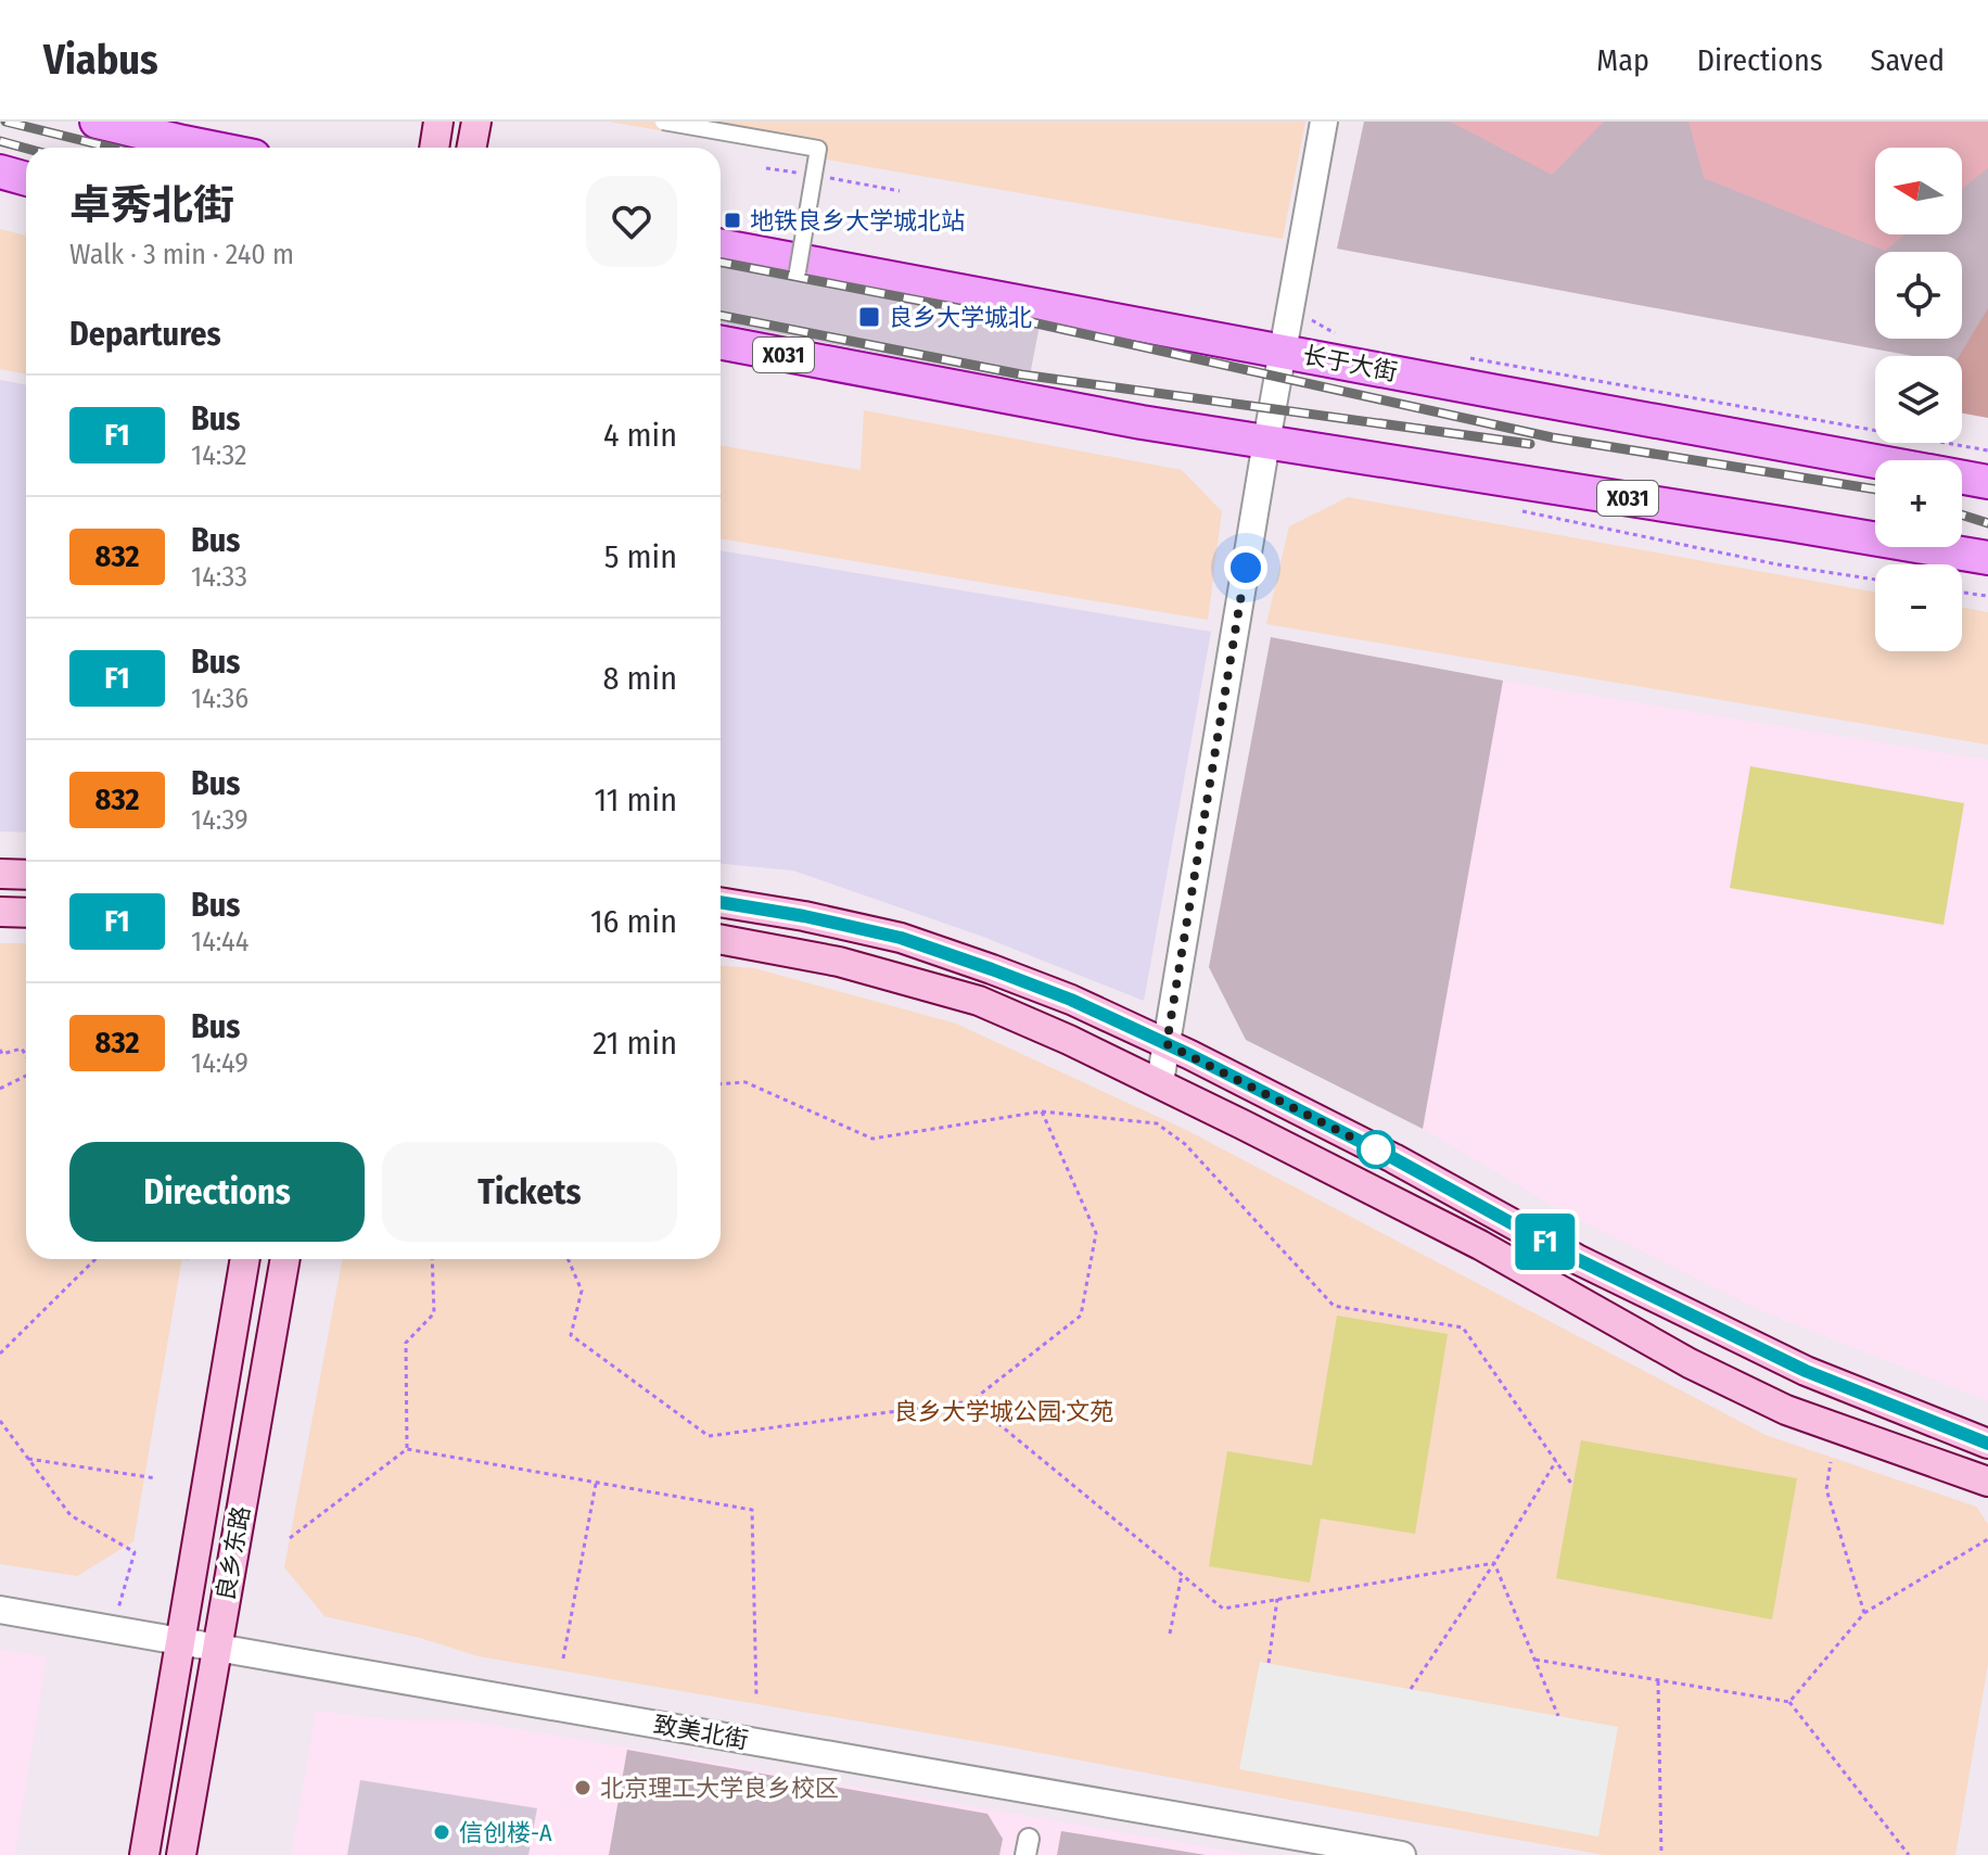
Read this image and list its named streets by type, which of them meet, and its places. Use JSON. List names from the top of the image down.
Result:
{
  "streets": {
    "main road": ["X031", "长于大街", "良乡东路"],
    "street": ["致美北街"]
  },
  "crossings": [
    ["良乡东路", "致美北街"]
  ],
  "parks": ["良乡大学城公园·文苑"],
  "places": {
    "transit": ["地铁良乡大学城北站", "良乡大学城北"],
    "other": ["北京理工大学良乡校区", "信创楼-A"]
  },
  "lines": ["bus line F1"],
  "north": "left",
  "page": {
    "header": "Viabus",
    "nav": ["Map", "Directions", "Saved"],
    "on_map": "F1",
    "map_buttons": ["+", "−"],
    "heading": [
      ["卓秀北街", "Walk · 3 min · 240 m"],
      "Departures"
    ],
    "list": [
      {
        "mark": "F1",
        "name": "Bus",
        "note": "14:32",
        "value": "4 min"
      },
      {
        "mark": "832",
        "name": "Bus",
        "note": "14:33",
        "value": "5 min"
      },
      {
        "mark": "F1",
        "name": "Bus",
        "note": "14:36",
        "value": "8 min"
      },
      {
        "mark": "832",
        "name": "Bus",
        "note": "14:39",
        "value": "11 min"
      },
      {
        "mark": "F1",
        "name": "Bus",
        "note": "14:44",
        "value": "16 min"
      },
      {
        "mark": "832",
        "name": "Bus",
        "note": "14:49",
        "value": "21 min"
      }
    ],
    "buttons": ["Directions", "Tickets"]
  }
}
